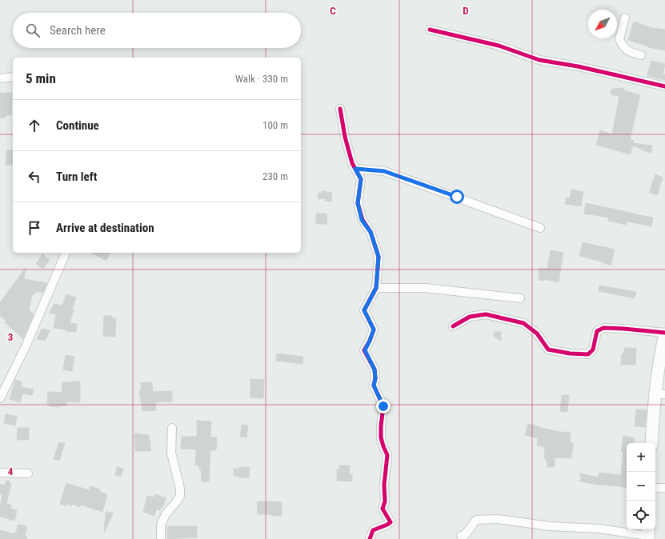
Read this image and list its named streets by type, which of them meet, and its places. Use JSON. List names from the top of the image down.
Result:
{
  "north": "bottom left",
  "page": {
    "search": "Search here",
    "heading": ["5 min", "Walk · 330 m"],
    "list": [
      ["Continue", "100 m"],
      ["Turn left", "230 m"],
      "Arrive at destination"
    ],
    "map_buttons": ["+", "−"]
  },
  "grid": {
    "columns": ["C", "D"],
    "rows": ["3", "4"]
  }
}
